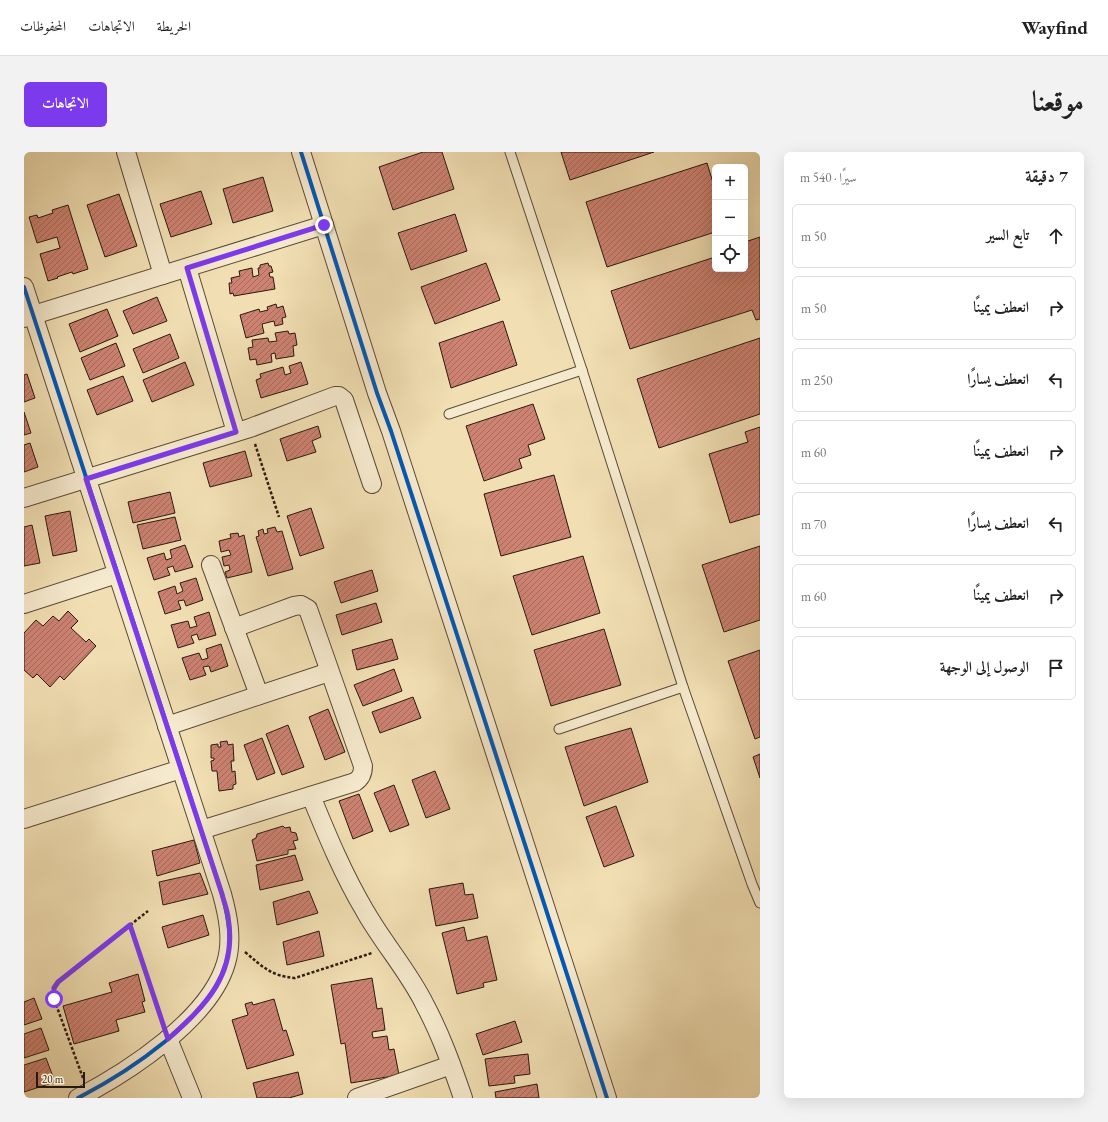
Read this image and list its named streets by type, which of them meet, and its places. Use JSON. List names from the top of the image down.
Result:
{
  "scale_bar": "20 m",
  "page": {
    "header": "Wayfind",
    "nav": ["الخريطة", "الاتجاهات", "المحفوظات"],
    "title": "موقعنا",
    "buttons": "الاتجاهات",
    "heading": ["7 دقيقة", "سيرًا · 540 m"],
    "map_buttons": ["+", "−"],
    "list": [
      ["تابع السير", "50 m"],
      ["انعطف يمينًا", "50 m"],
      ["انعطف يسارًا", "250 m"],
      ["انعطف يمينًا", "60 m"],
      ["انعطف يسارًا", "70 m"],
      ["انعطف يمينًا", "60 m"],
      "الوصول إلى الوجهة"
    ],
    "scale": "20 m"
  }
}
